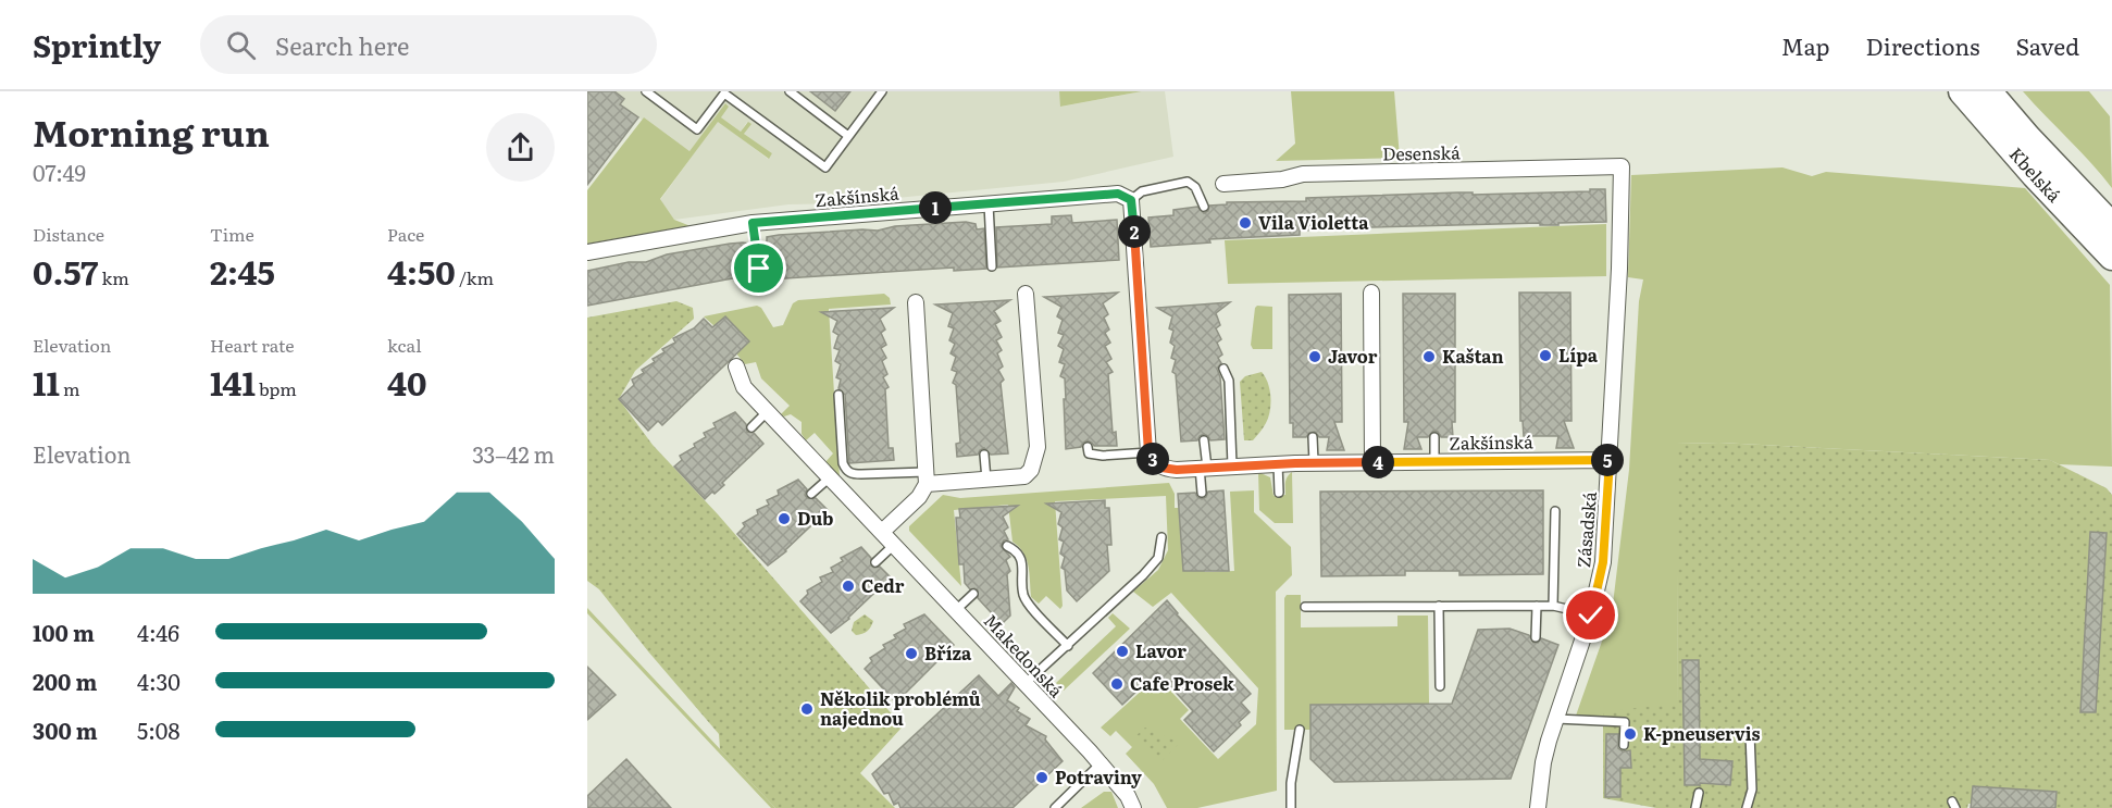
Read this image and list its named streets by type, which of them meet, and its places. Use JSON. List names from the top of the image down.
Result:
{
  "streets": {
    "highway": ["Kbelská"],
    "street": [
      "Desenská",
      "Zakšínská",
      "Zásadská",
      "Makedonská"
    ]
  },
  "crossings": [
    ["Desenská", "Zásadská"],
    ["Zakšínská", "Zásadská"]
  ],
  "places": [
    "Vila Violetta",
    "Lípa",
    "Javor",
    "Kaštan",
    "Dub",
    "Cedr",
    "Lavor",
    "Bříza",
    "Cafe Prosek",
    "Několik problémů najednou",
    "K-pneuservis",
    "Potraviny"
  ],
  "page": {
    "header": "Sprintly",
    "search": "Search here",
    "nav": ["Map", "Directions", "Saved"],
    "heading": ["Morning run", "07:49"],
    "pins": [
      "1",
      "2",
      "3",
      "5",
      "4"
    ],
    "stats": [
      ["Distance", "0.57 km"],
      ["Time", "2:45"],
      ["Pace", "4:50 /km"],
      ["Elevation", "11 m"],
      ["Heart rate", "141 bpm"],
      ["kcal", "40"]
    ],
    "chart": ["Elevation", "33–42 m"],
    "list": [
      {
        "name": "100 m",
        "note": "4:46"
      },
      {
        "name": "200 m",
        "note": "4:30"
      },
      {
        "name": "300 m",
        "note": "5:08"
      }
    ]
  }
}
